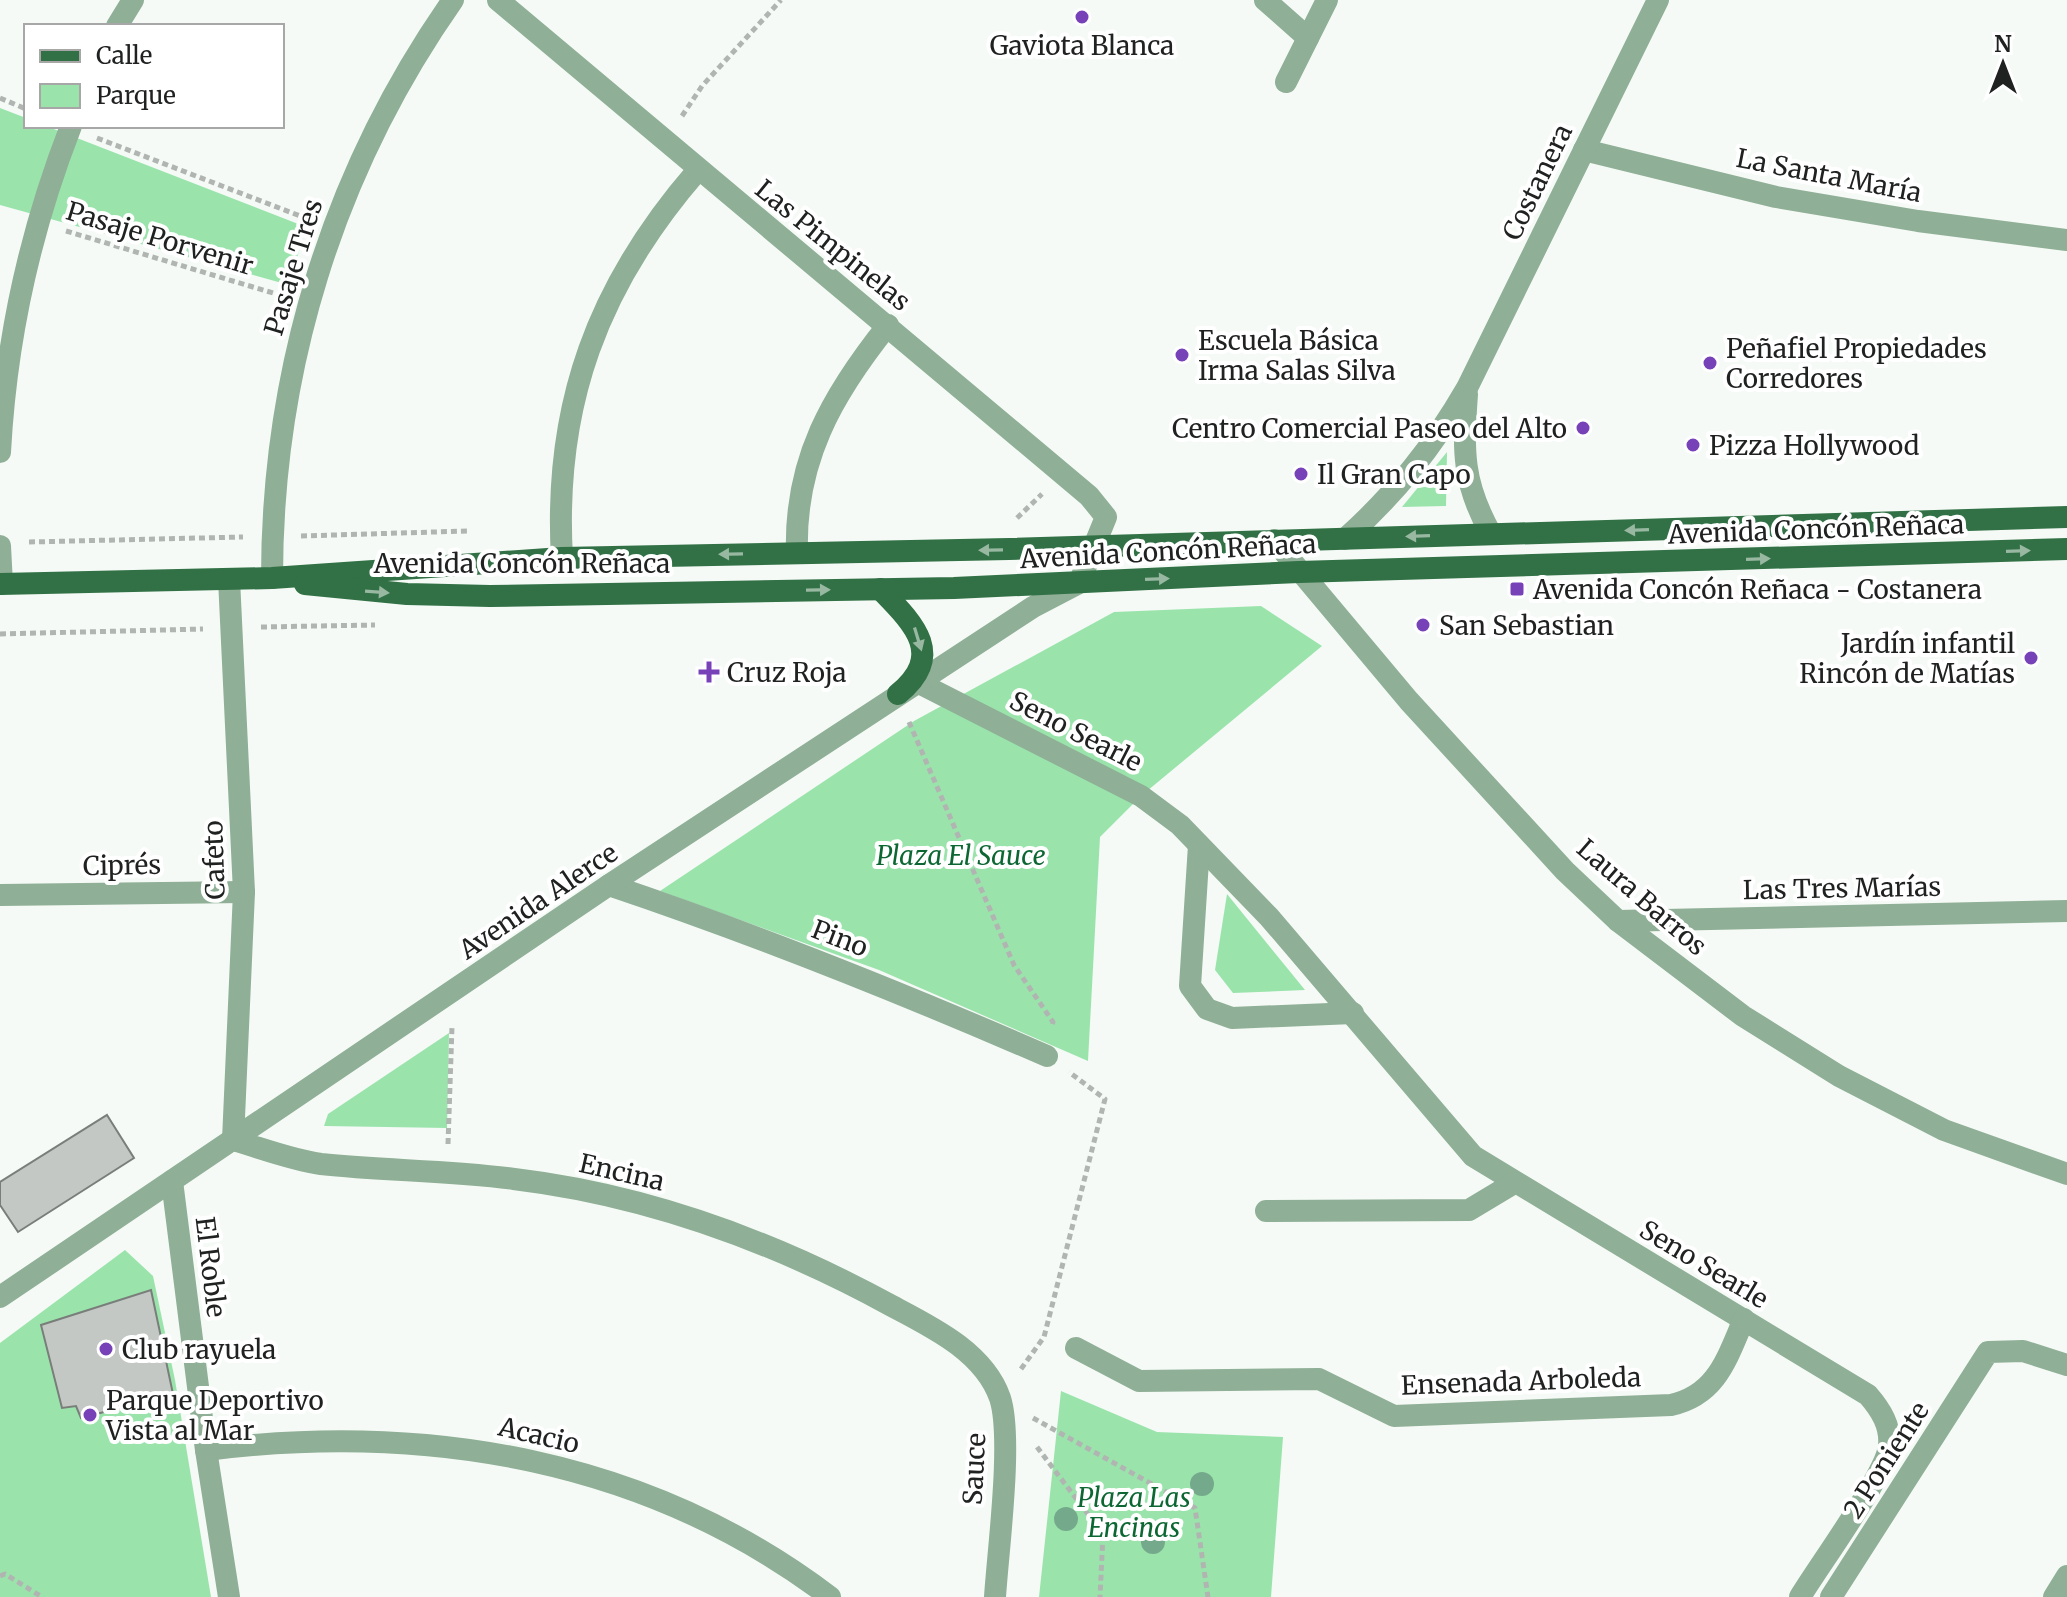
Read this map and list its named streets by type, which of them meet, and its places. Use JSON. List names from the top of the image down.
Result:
{
  "streets": {
    "main road": ["Avenida Concón Reñaca"],
    "street": [
      "La Santa María",
      "Costanera",
      "Las Pimpinelas",
      "Pasaje Tres",
      "Seno Searle",
      "Cafeto",
      "Ciprés",
      "Las Tres Marías",
      "Laura Barros",
      "Avenida Alerce",
      "Pino",
      "Encina",
      "El Roble",
      "Ensenada Arboleda",
      "Acacio",
      "2 Poniente",
      "Sauce"
    ],
    "path": ["Pasaje Porvenir"]
  },
  "crossings": [
    ["La Santa María", "Costanera"],
    ["Costanera", "Avenida Concón Reñaca"],
    ["Pasaje Porvenir", "Pasaje Tres"],
    ["Las Pimpinelas", "Avenida Concón Reñaca"],
    ["Pasaje Tres", "Avenida Concón Reñaca"],
    ["Avenida Concón Reñaca", "Cafeto"],
    ["Avenida Concón Reñaca", "Laura Barros"],
    ["Avenida Concón Reñaca", "Avenida Alerce"],
    ["Seno Searle", "Avenida Alerce"],
    ["Seno Searle", "Ensenada Arboleda"],
    ["Cafeto", "Ciprés"],
    ["Cafeto", "Avenida Alerce"],
    ["Cafeto", "Encina"],
    ["Las Tres Marías", "Laura Barros"],
    ["Avenida Alerce", "Pino"],
    ["Avenida Alerce", "Encina"],
    ["Avenida Alerce", "El Roble"],
    ["Encina", "Sauce"],
    ["El Roble", "Acacio"]
  ],
  "parks": ["Plaza El Sauce", "Plaza Las Encinas"],
  "places": {
    "other": [
      "Gaviota Blanca",
      "Escuela Básica Irma Salas Silva",
      "Peñafiel Propiedades Corredores",
      "Centro Comercial Paseo del Alto",
      "Pizza Hollywood",
      "Il Gran Capo",
      "San Sebastian",
      "Jardín infantil Rincón de Matías",
      "Club rayuela",
      "Parque Deportivo Vista al Mar"
    ],
    "transit": ["Avenida Concón Reñaca - Costanera"],
    "health": ["Cruz Roja"]
  },
  "legend": ["Calle", "Parque"],
  "north": "top"
}
